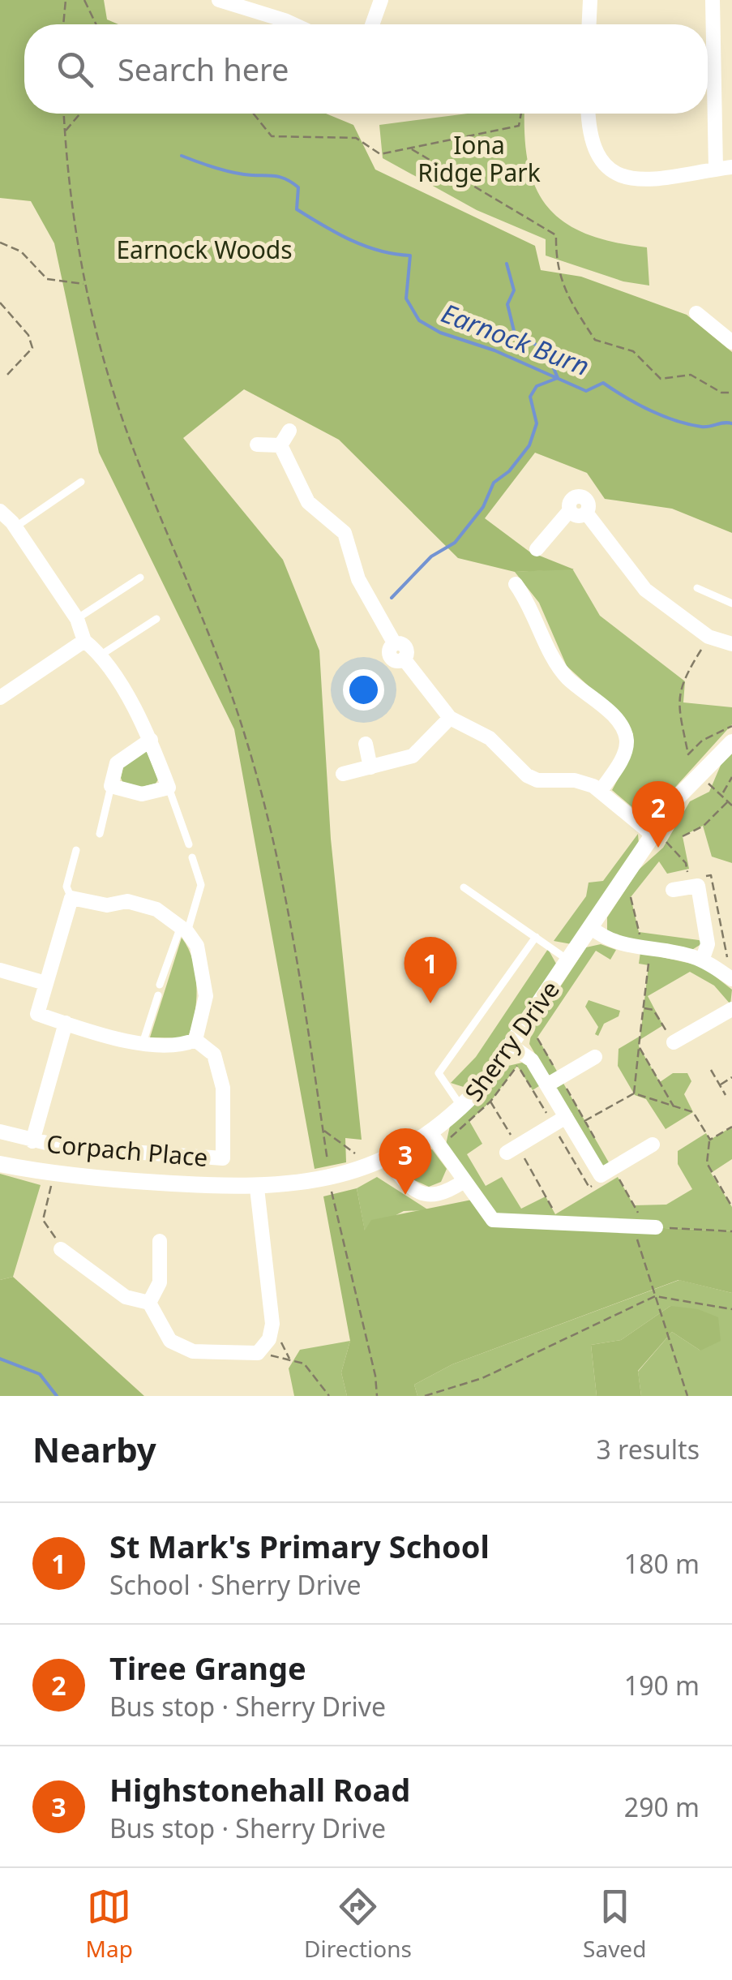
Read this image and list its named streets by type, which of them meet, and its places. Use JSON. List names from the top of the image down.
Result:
{
  "streets": {
    "street": ["Sherry Drive", "Corpach Place"]
  },
  "water": ["Earnock Burn"],
  "parks": ["Iona Ridge Park", "Earnock Woods"],
  "page": {
    "search": "Search here",
    "pins": ["2", "1", "3"],
    "heading": ["Nearby", "3 results"],
    "list": [
      {
        "mark": "1",
        "name": "St Mark's Primary School",
        "note": "School · Sherry Drive",
        "value": "180 m"
      },
      {
        "mark": "2",
        "name": "Tiree Grange",
        "note": "Bus stop · Sherry Drive",
        "value": "190 m"
      },
      {
        "mark": "3",
        "name": "Highstonehall Road",
        "note": "Bus stop · Sherry Drive",
        "value": "290 m"
      }
    ],
    "nav": ["Map", "Directions", "Saved"]
  }
}
